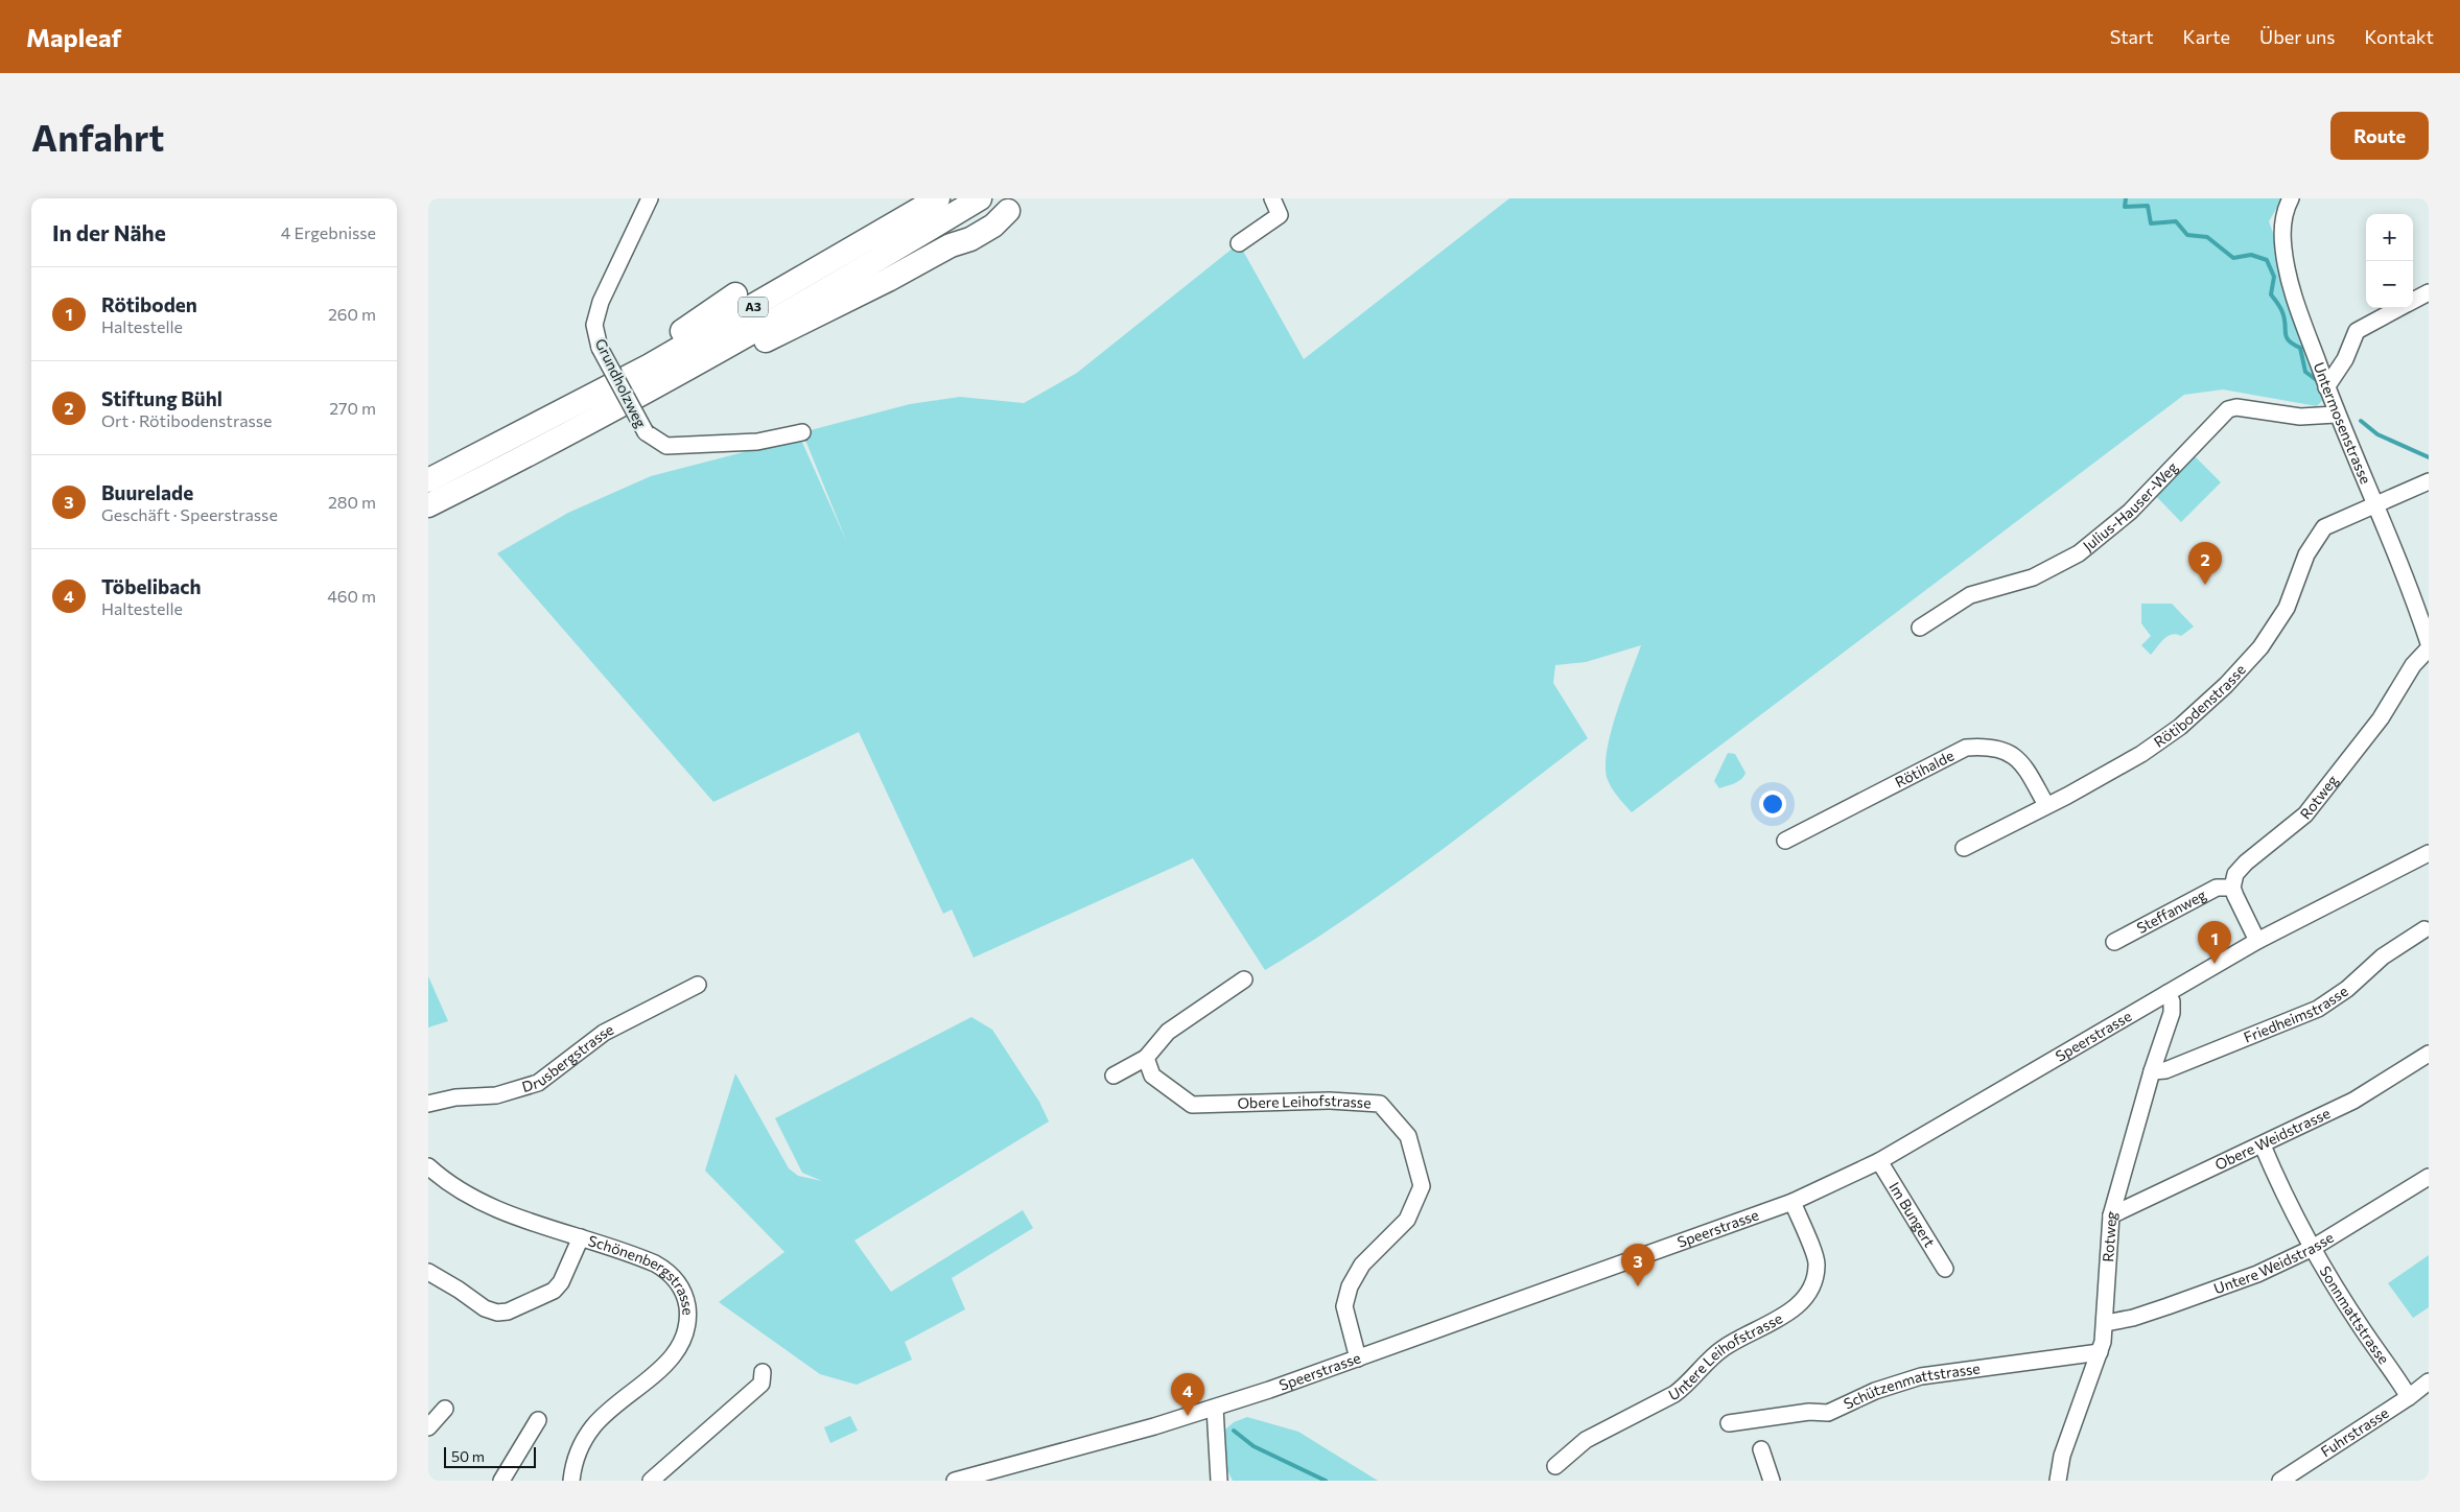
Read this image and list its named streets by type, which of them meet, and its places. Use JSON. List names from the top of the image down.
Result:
{
  "streets": {
    "highway": ["A3"],
    "street": [
      "Grundholzweg",
      "Untermosenstrasse",
      "Julius-Hauser-Weg",
      "Rötibodenstrasse",
      "Rötihalde",
      "Rotweg",
      "Steffanweg",
      "Friedheimstrasse",
      "Speerstrasse",
      "Drusbergstrasse",
      "Obere Leihofstrasse",
      "Obere Weidstrasse",
      "Im Bungert",
      "Untere Weidstrasse",
      "Schönenbergstrasse",
      "Sonnmattstrasse",
      "Untere Leihofstrasse",
      "Schützenmattstrasse",
      "Fuhrstrasse"
    ]
  },
  "crossings": [
    ["Untermosenstrasse", "Julius-Hauser-Weg"],
    ["Untermosenstrasse", "Rötibodenstrasse"],
    ["Rötibodenstrasse", "Rötihalde"],
    ["Rotweg", "Steffanweg"],
    ["Rotweg", "Friedheimstrasse"],
    ["Rotweg", "Speerstrasse"],
    ["Rotweg", "Obere Weidstrasse"],
    ["Rotweg", "Untere Weidstrasse"],
    ["Rotweg", "Schützenmattstrasse"],
    ["Speerstrasse", "Obere Leihofstrasse"],
    ["Speerstrasse", "Im Bungert"],
    ["Speerstrasse", "Untere Leihofstrasse"],
    ["Obere Weidstrasse", "Sonnmattstrasse"],
    ["Untere Weidstrasse", "Sonnmattstrasse"],
    ["Sonnmattstrasse", "Fuhrstrasse"]
  ],
  "scale_bar": "50 m",
  "page": {
    "header": "Mapleaf",
    "nav": [
      "Start",
      "Karte",
      "Über uns",
      "Kontakt"
    ],
    "buttons": "Route",
    "title": "Anfahrt",
    "heading": ["In der Nähe", "4 Ergebnisse"],
    "map_buttons": ["+", "−"],
    "list": [
      {
        "mark": "1",
        "name": "Rötiboden",
        "note": "Haltestelle",
        "value": "260 m"
      },
      {
        "mark": "2",
        "name": "Stiftung Bühl",
        "note": "Ort · Rötibodenstrasse",
        "value": "270 m"
      },
      {
        "mark": "3",
        "name": "Buurelade",
        "note": "Geschäft · Speerstrasse",
        "value": "280 m"
      },
      {
        "mark": "4",
        "name": "Töbelibach",
        "note": "Haltestelle",
        "value": "460 m"
      }
    ],
    "pins": [
      "2",
      "1",
      "3",
      "4"
    ],
    "scale": "50 m"
  }
}
